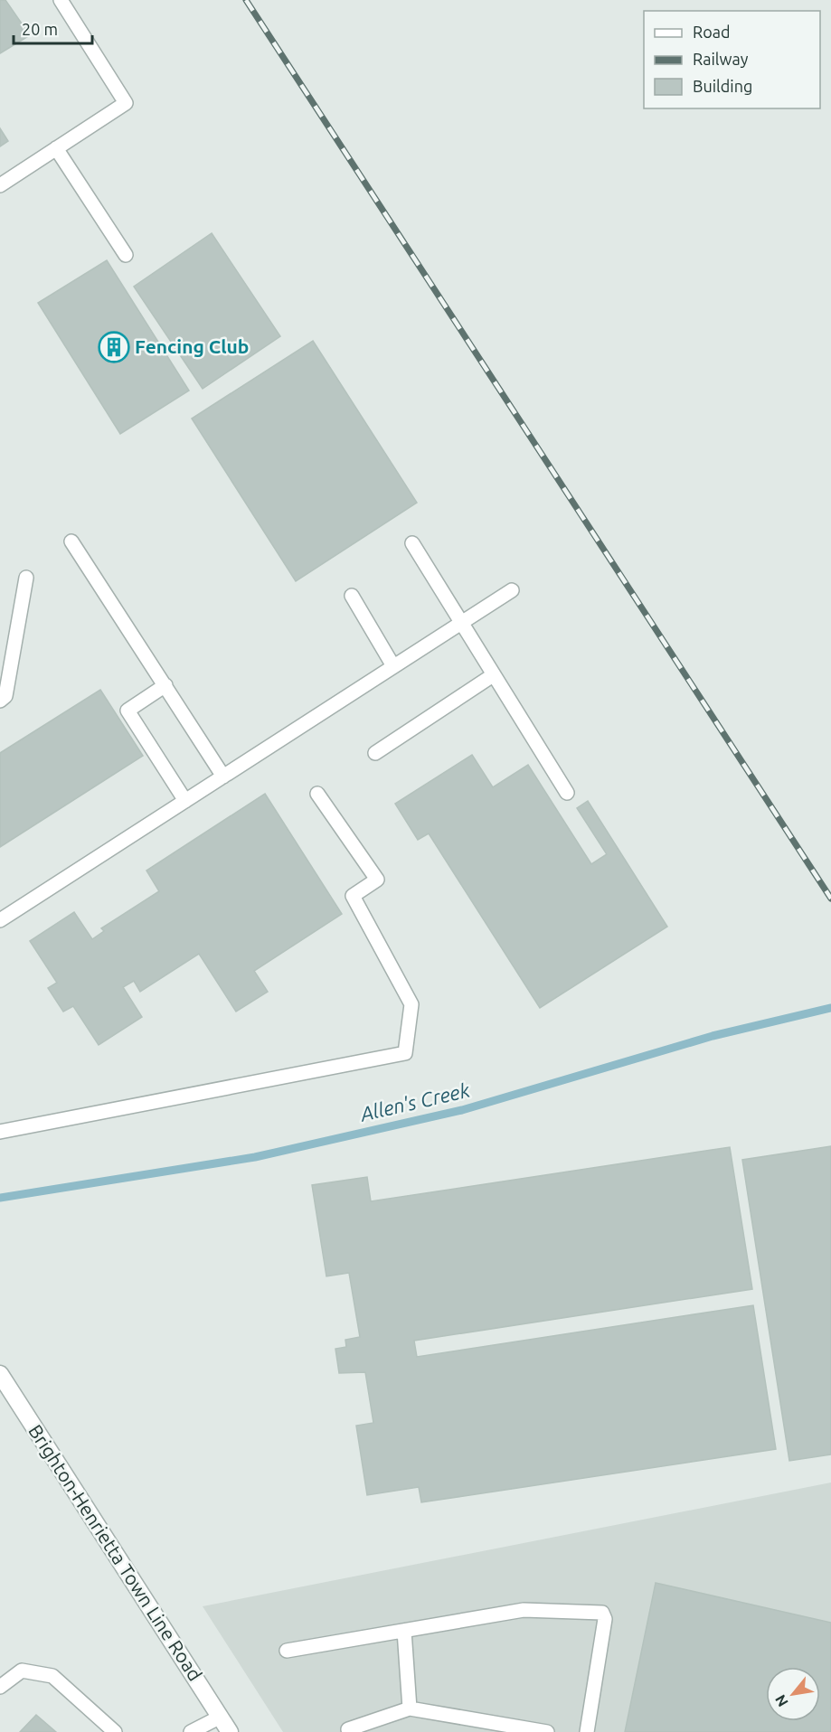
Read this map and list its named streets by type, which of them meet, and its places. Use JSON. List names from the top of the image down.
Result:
{
  "streets": {
    "street": ["Brighton-Henrietta Town Line Road"]
  },
  "water": ["Allen's Creek"],
  "places": {
    "building": ["Fencing Club"]
  },
  "legend": ["Road", "Railway", "Building"],
  "scale_bar": "20 m",
  "north": "bottom left"
}
